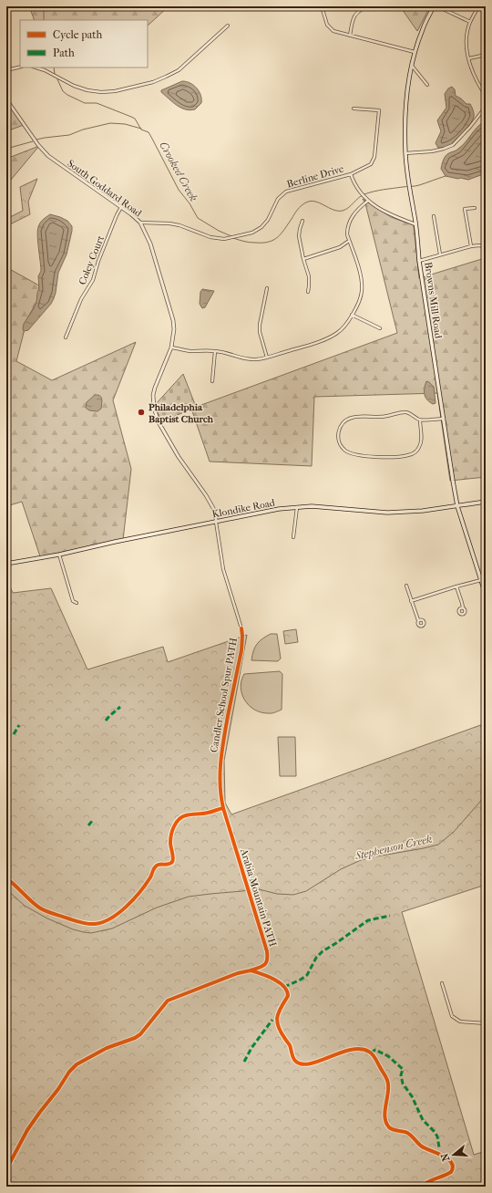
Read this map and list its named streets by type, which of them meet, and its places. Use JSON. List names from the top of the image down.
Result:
{
  "streets": {
    "main road": ["Browns Mill Road", "Klondike Road"],
    "street": ["Berline Drive", "South Goddard Road", "Coley Court"],
    "cycle path": ["Candler School Spur PATH", "Arabia Mountain PATH"]
  },
  "crossings": [
    ["Berline Drive", "South Goddard Road"],
    ["South Goddard Road", "Coley Court"],
    ["South Goddard Road", "Klondike Road"],
    ["Browns Mill Road", "Klondike Road"]
  ],
  "water": ["Crooked Creek", "Stephenson Creek"],
  "places": ["Philadelphia Baptist Church"],
  "legend": ["Cycle path", "Path"],
  "north": "left"
}
